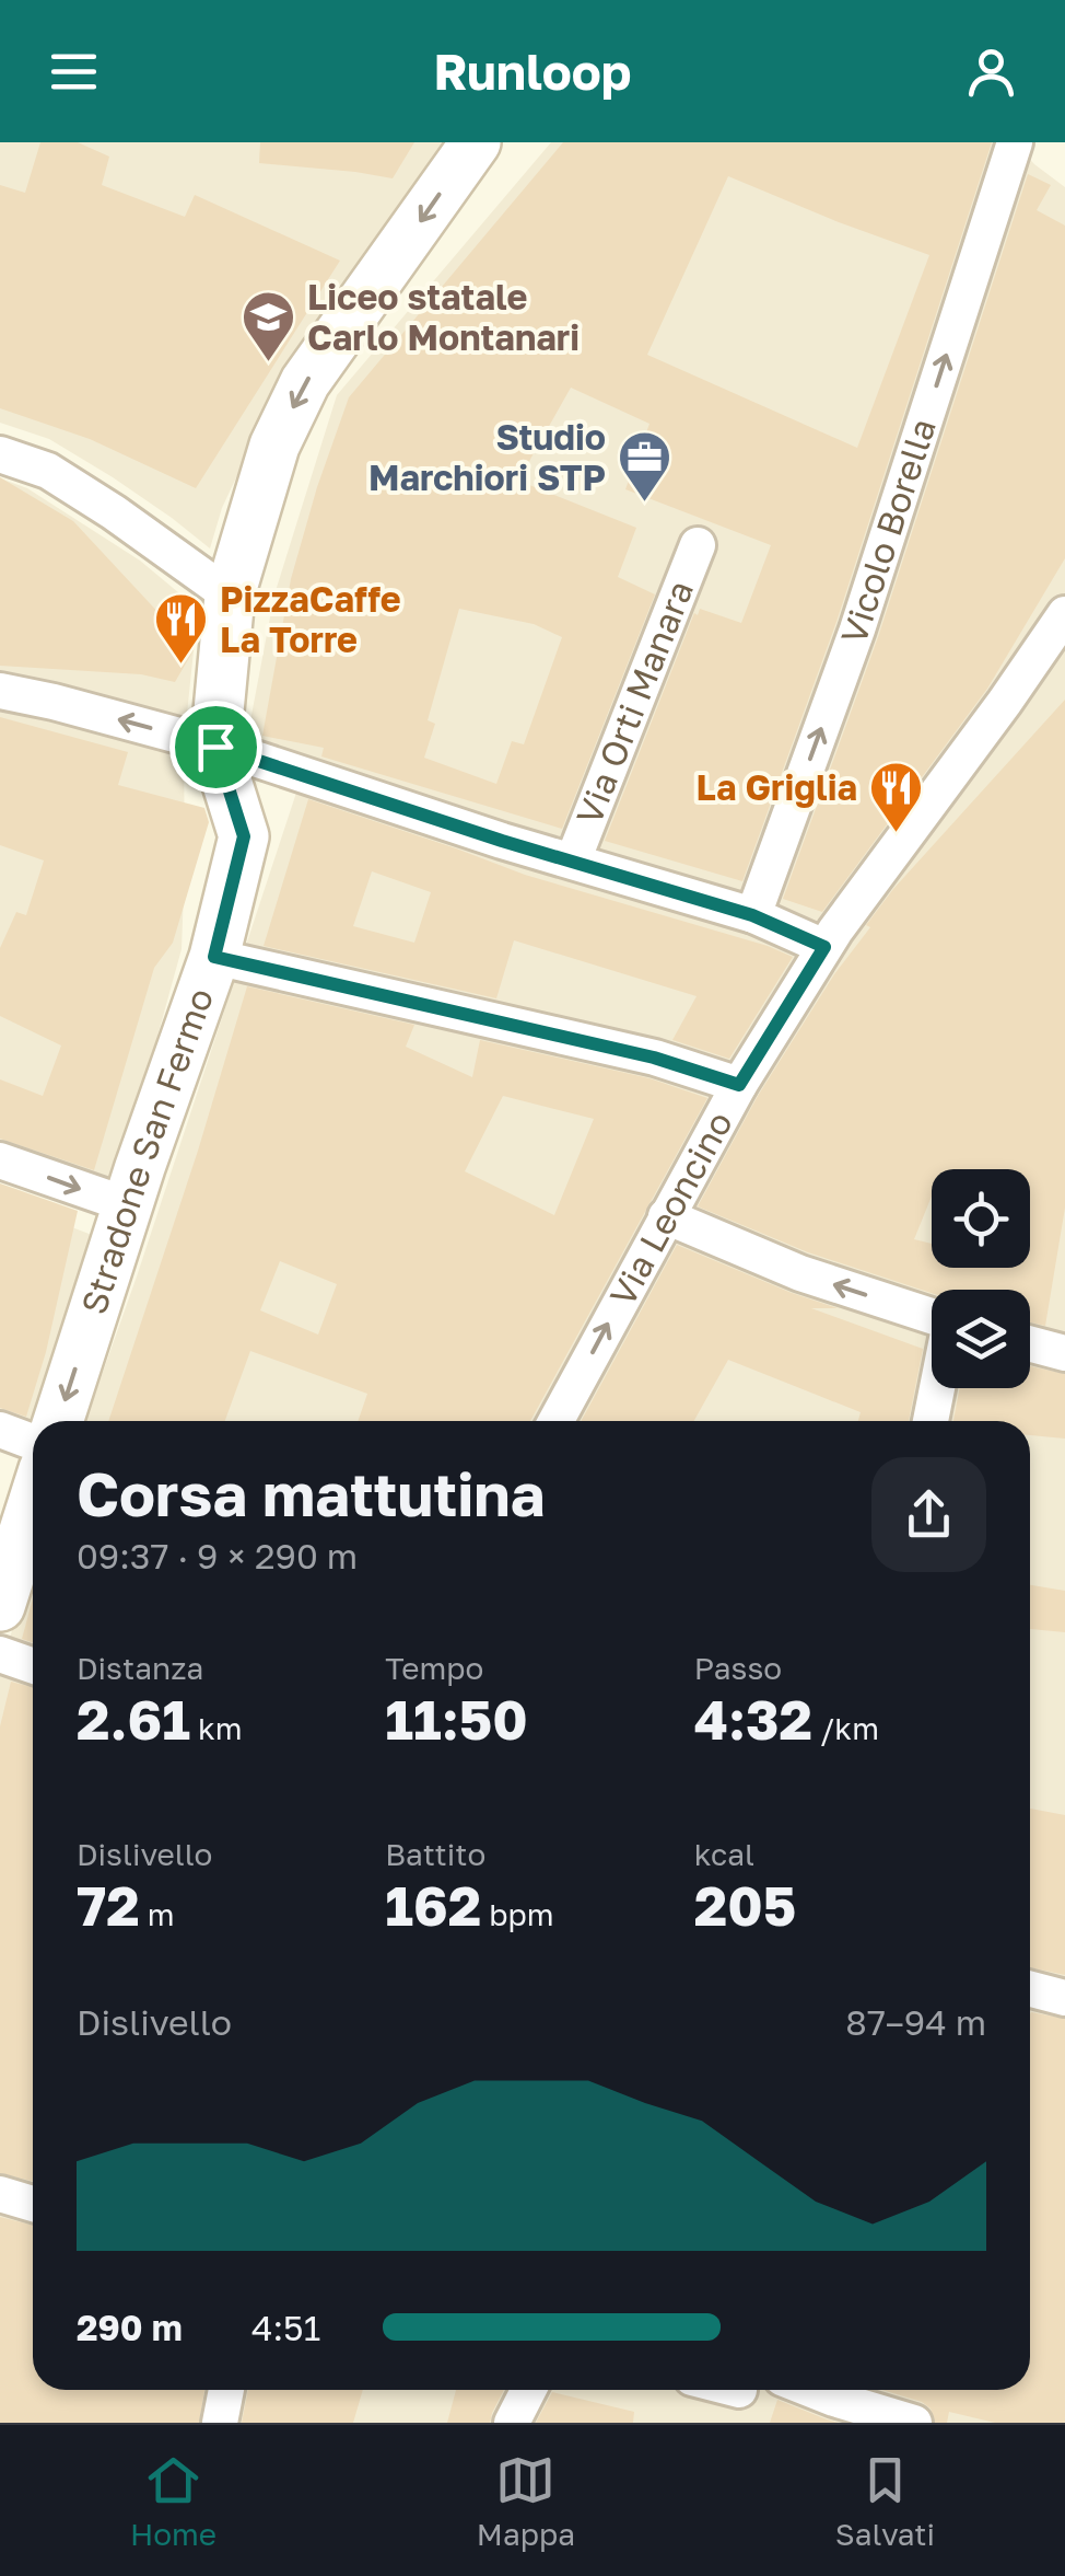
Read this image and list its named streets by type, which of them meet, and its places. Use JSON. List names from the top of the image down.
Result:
{
  "streets": {
    "street": [
      "Vicolo Borella",
      "Via Orti Manara",
      "Stradone San Fermo",
      "Via Leoncino"
    ]
  },
  "one_way": ["Vicolo Borella"],
  "places": {
    "school or university": ["Liceo statale Carlo Montanari"],
    "office": ["Studio Marchiori STP"],
    "restaurant": ["PizzaCaffe La Torre", "La Griglia"]
  },
  "page": {
    "header": "Runloop",
    "heading": ["Corsa mattutina", "09:37 · 9 × 290 m"],
    "stats": [
      ["Distanza", "2.61 km"],
      ["Tempo", "11:50"],
      ["Passo", "4:32 /km"],
      ["Dislivello", "72 m"],
      ["Battito", "162 bpm"],
      ["kcal", "205"]
    ],
    "chart": ["Dislivello", "87–94 m"],
    "list": [
      {
        "name": "290 m",
        "note": "4:51"
      }
    ],
    "tabs": ["Home", "Mappa", "Salvati"]
  }
}
